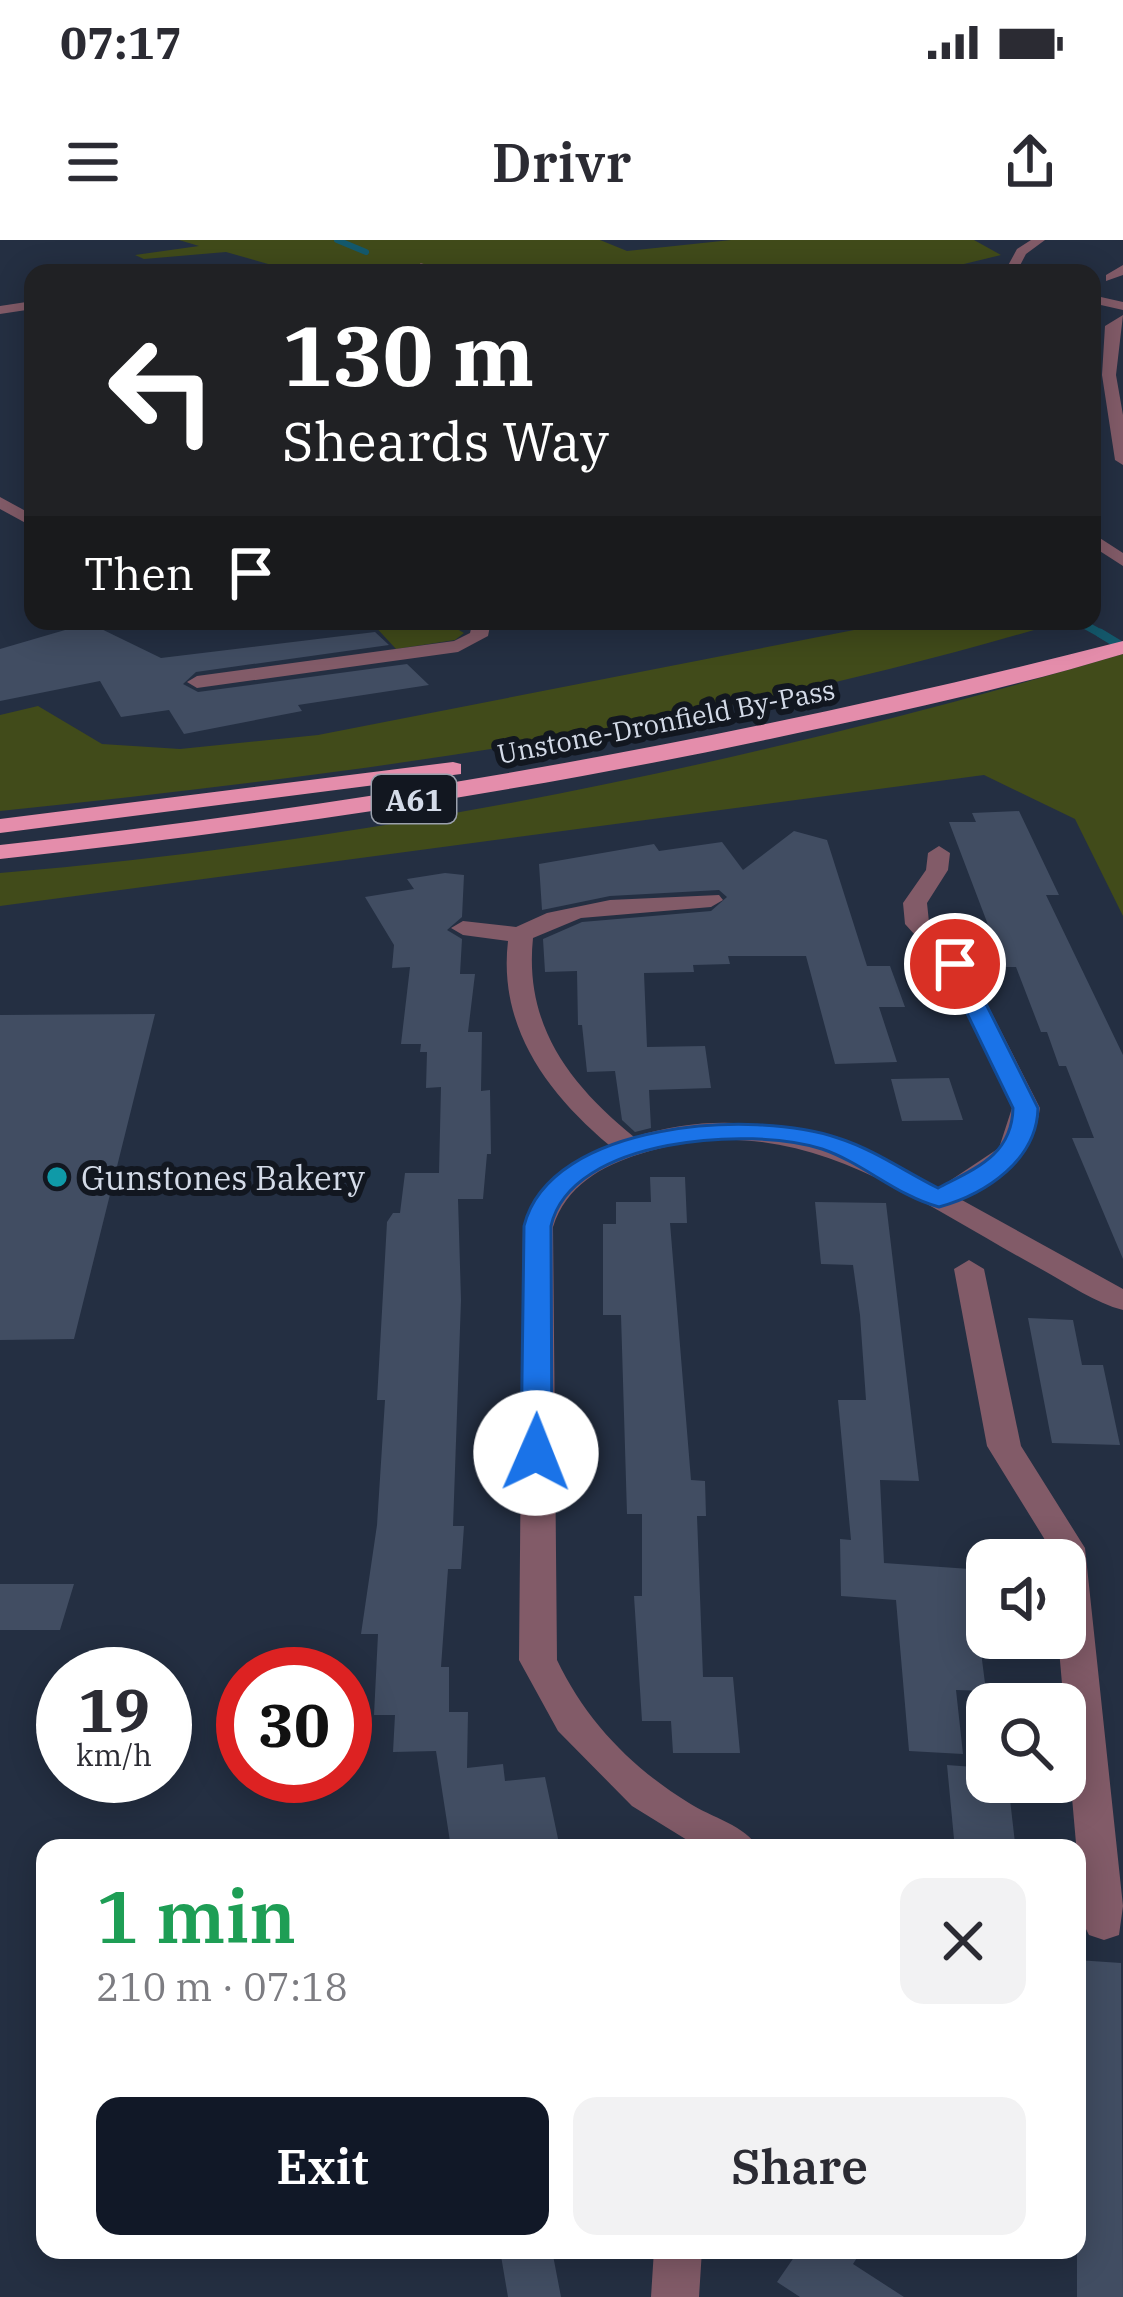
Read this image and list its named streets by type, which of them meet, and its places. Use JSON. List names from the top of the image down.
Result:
{
  "streets": {
    "highway": ["Unstone-Dronfield By-Pass", "A61"]
  },
  "places": ["Gunstones Bakery"],
  "page": {
    "status": "07:17",
    "header": "Drivr",
    "turn": ["130 m", "Sheards Way"],
    "then": "Then",
    "speed": "19 km/h",
    "limit": "30",
    "heading": ["1 min", "210 m · 07:18"],
    "buttons": ["Exit", "Share"]
  }
}
